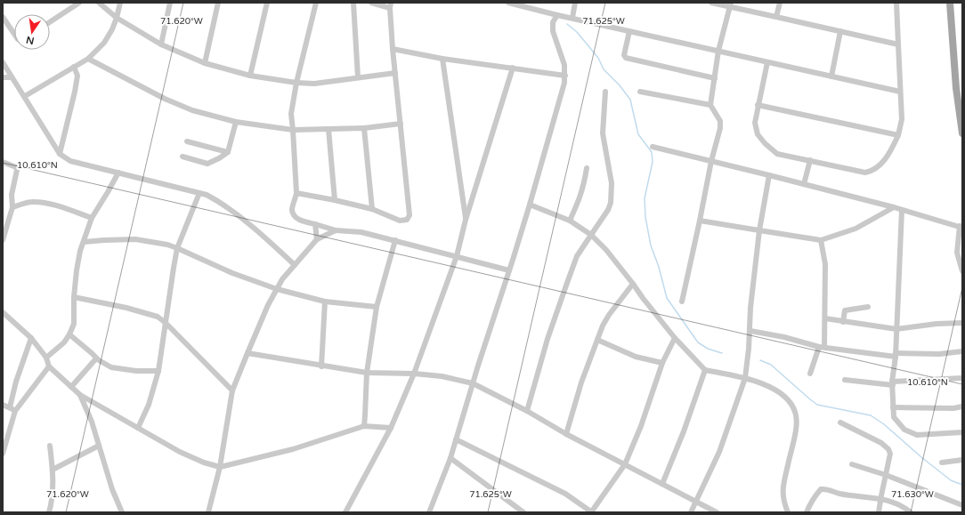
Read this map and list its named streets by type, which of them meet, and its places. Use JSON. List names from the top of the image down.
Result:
{
  "north": "bottom",
  "coordinates": [
    "71.620°W",
    "71.625°W",
    "10.610°N",
    "71.630°W"
  ]
}
